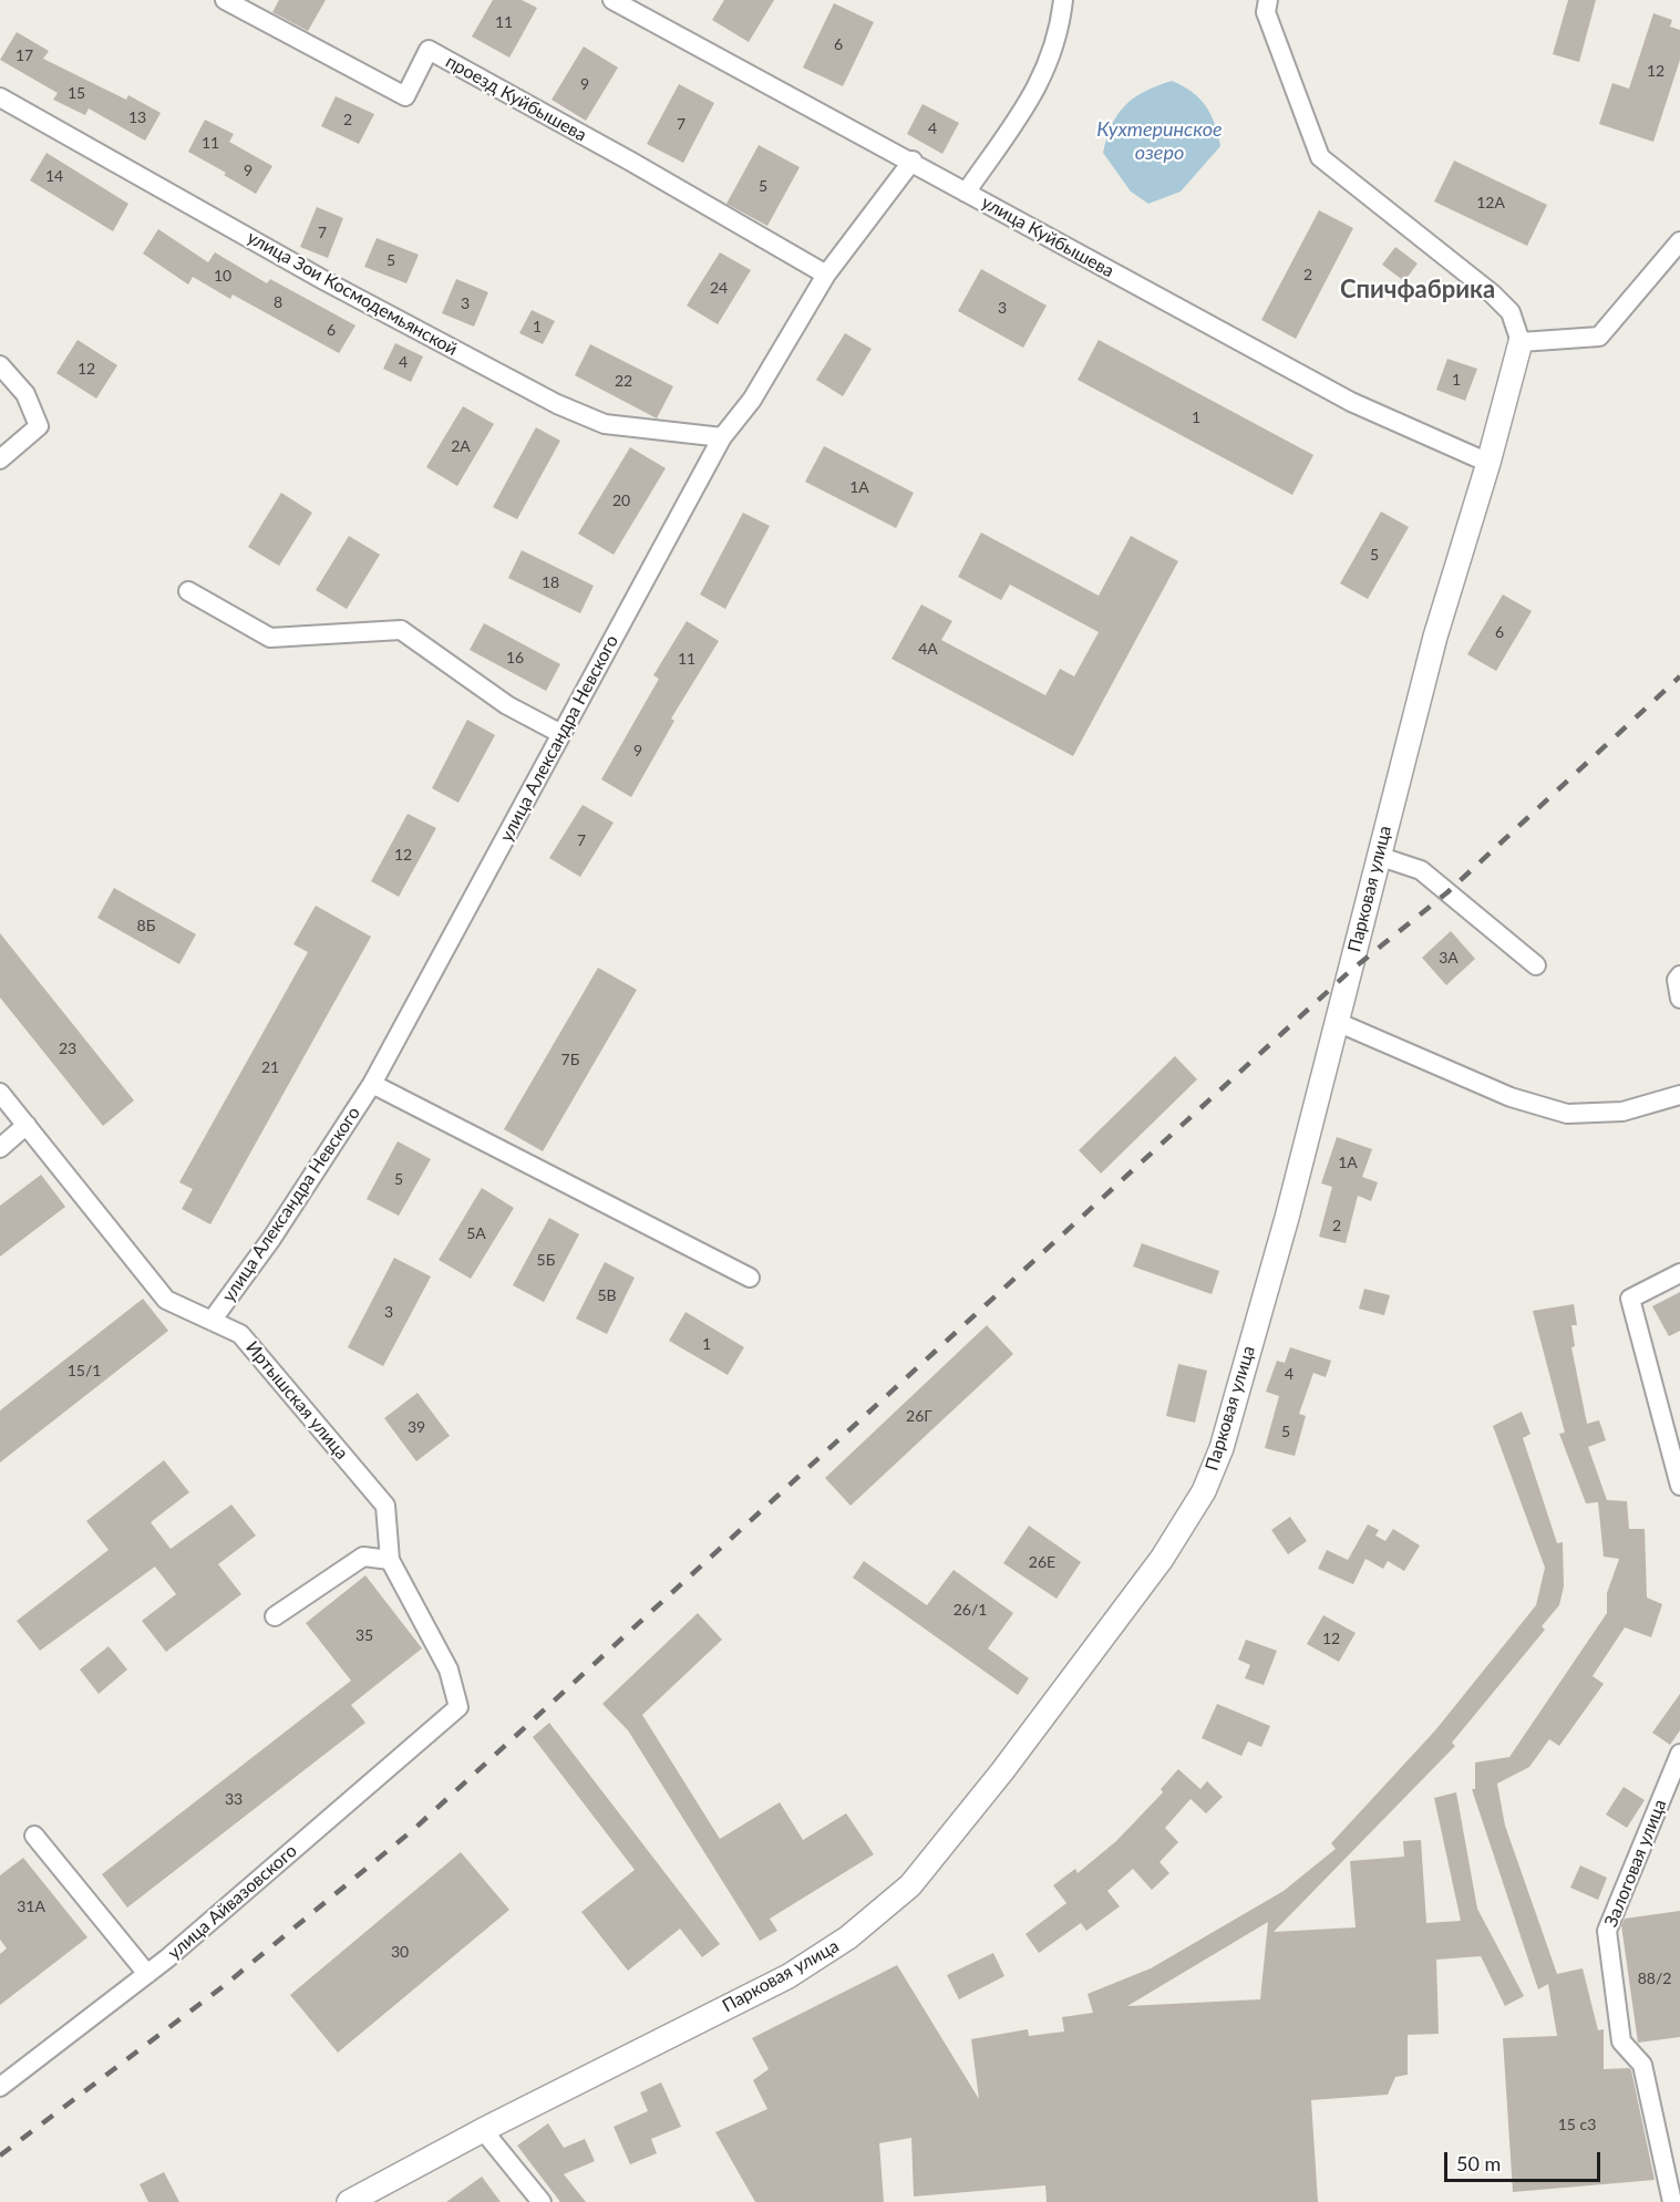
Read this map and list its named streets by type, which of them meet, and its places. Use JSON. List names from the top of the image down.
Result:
{
  "streets": {
    "street": [
      "проезд Куйбышева",
      "улица Куйбышева",
      "улица Зои Космодемьянской",
      "улица Александра Невского",
      "Парковая улица",
      "Иртышская улица",
      "Залоговая улица",
      "улица Айвазовского"
    ]
  },
  "crossings": [
    ["проезд Куйбышева", "улица Александра Невского"],
    ["улица Куйбышева", "улица Александра Невского"],
    ["улица Куйбышева", "Парковая улица"],
    ["улица Зои Космодемьянской", "улица Александра Невского"],
    ["улица Александра Невского", "Иртышская улица"],
    ["Иртышская улица", "улица Айвазовского"]
  ],
  "districts": ["Спичфабрика"],
  "water": ["Кухтеринское озеро"],
  "house_numbers": [
    "11",
    "6",
    "17",
    "12",
    "9",
    "15",
    "13",
    "2",
    "7",
    "4",
    "11",
    "9",
    "14",
    "5",
    "12А",
    "7",
    "5",
    "2",
    "10",
    "24",
    "8",
    "3",
    "3",
    "1",
    "6",
    "4",
    "12",
    "1",
    "22",
    "1",
    "2А",
    "1А",
    "20",
    "5",
    "18",
    "6",
    "4А",
    "16",
    "11",
    "9",
    "7",
    "12",
    "8Б",
    "3А",
    "23",
    "7Б",
    "21",
    "1А",
    "5",
    "2",
    "5А",
    "5Б",
    "5В",
    "3",
    "1",
    "15/1",
    "4",
    "26Г",
    "39",
    "5",
    "26Е",
    "26/1",
    "35",
    "12",
    "33",
    "31А",
    "30",
    "88/2",
    "15 с3"
  ],
  "scale_bar": "50 m"
}
